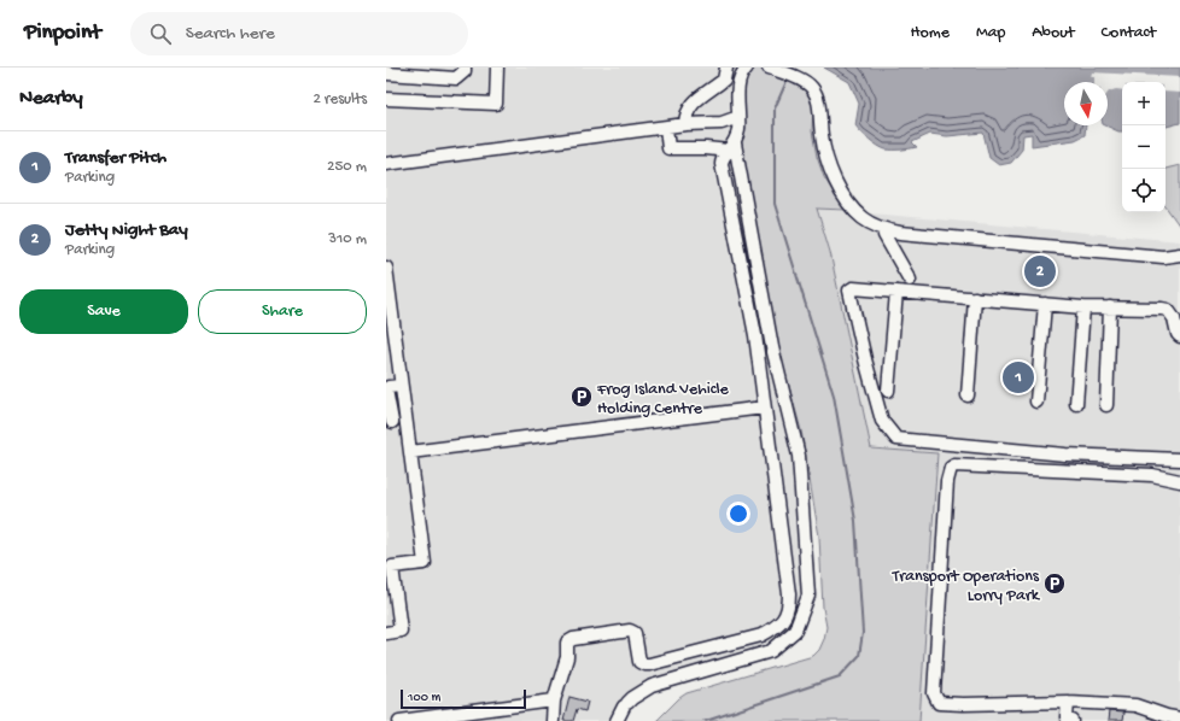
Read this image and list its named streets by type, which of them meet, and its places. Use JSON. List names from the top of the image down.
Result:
{
  "places": {
    "parking": ["Frog Island Vehicle Holding Centre", "Transport Operations Lorry Park"]
  },
  "scale_bar": "100 m",
  "north": "bottom",
  "page": {
    "header": "Pinpoint",
    "search": "Search here",
    "nav": [
      "Home",
      "Map",
      "About",
      "Contact"
    ],
    "heading": ["Nearby", "2 results"],
    "map_buttons": ["+", "−"],
    "list": [
      {
        "mark": "1",
        "name": "Transfer Pitch",
        "note": "Parking",
        "value": "250 m"
      },
      {
        "mark": "2",
        "name": "Jetty Night Bay",
        "note": "Parking",
        "value": "310 m"
      }
    ],
    "pins": ["2", "1"],
    "buttons": ["Save", "Share"],
    "scale": "100 m"
  }
}
